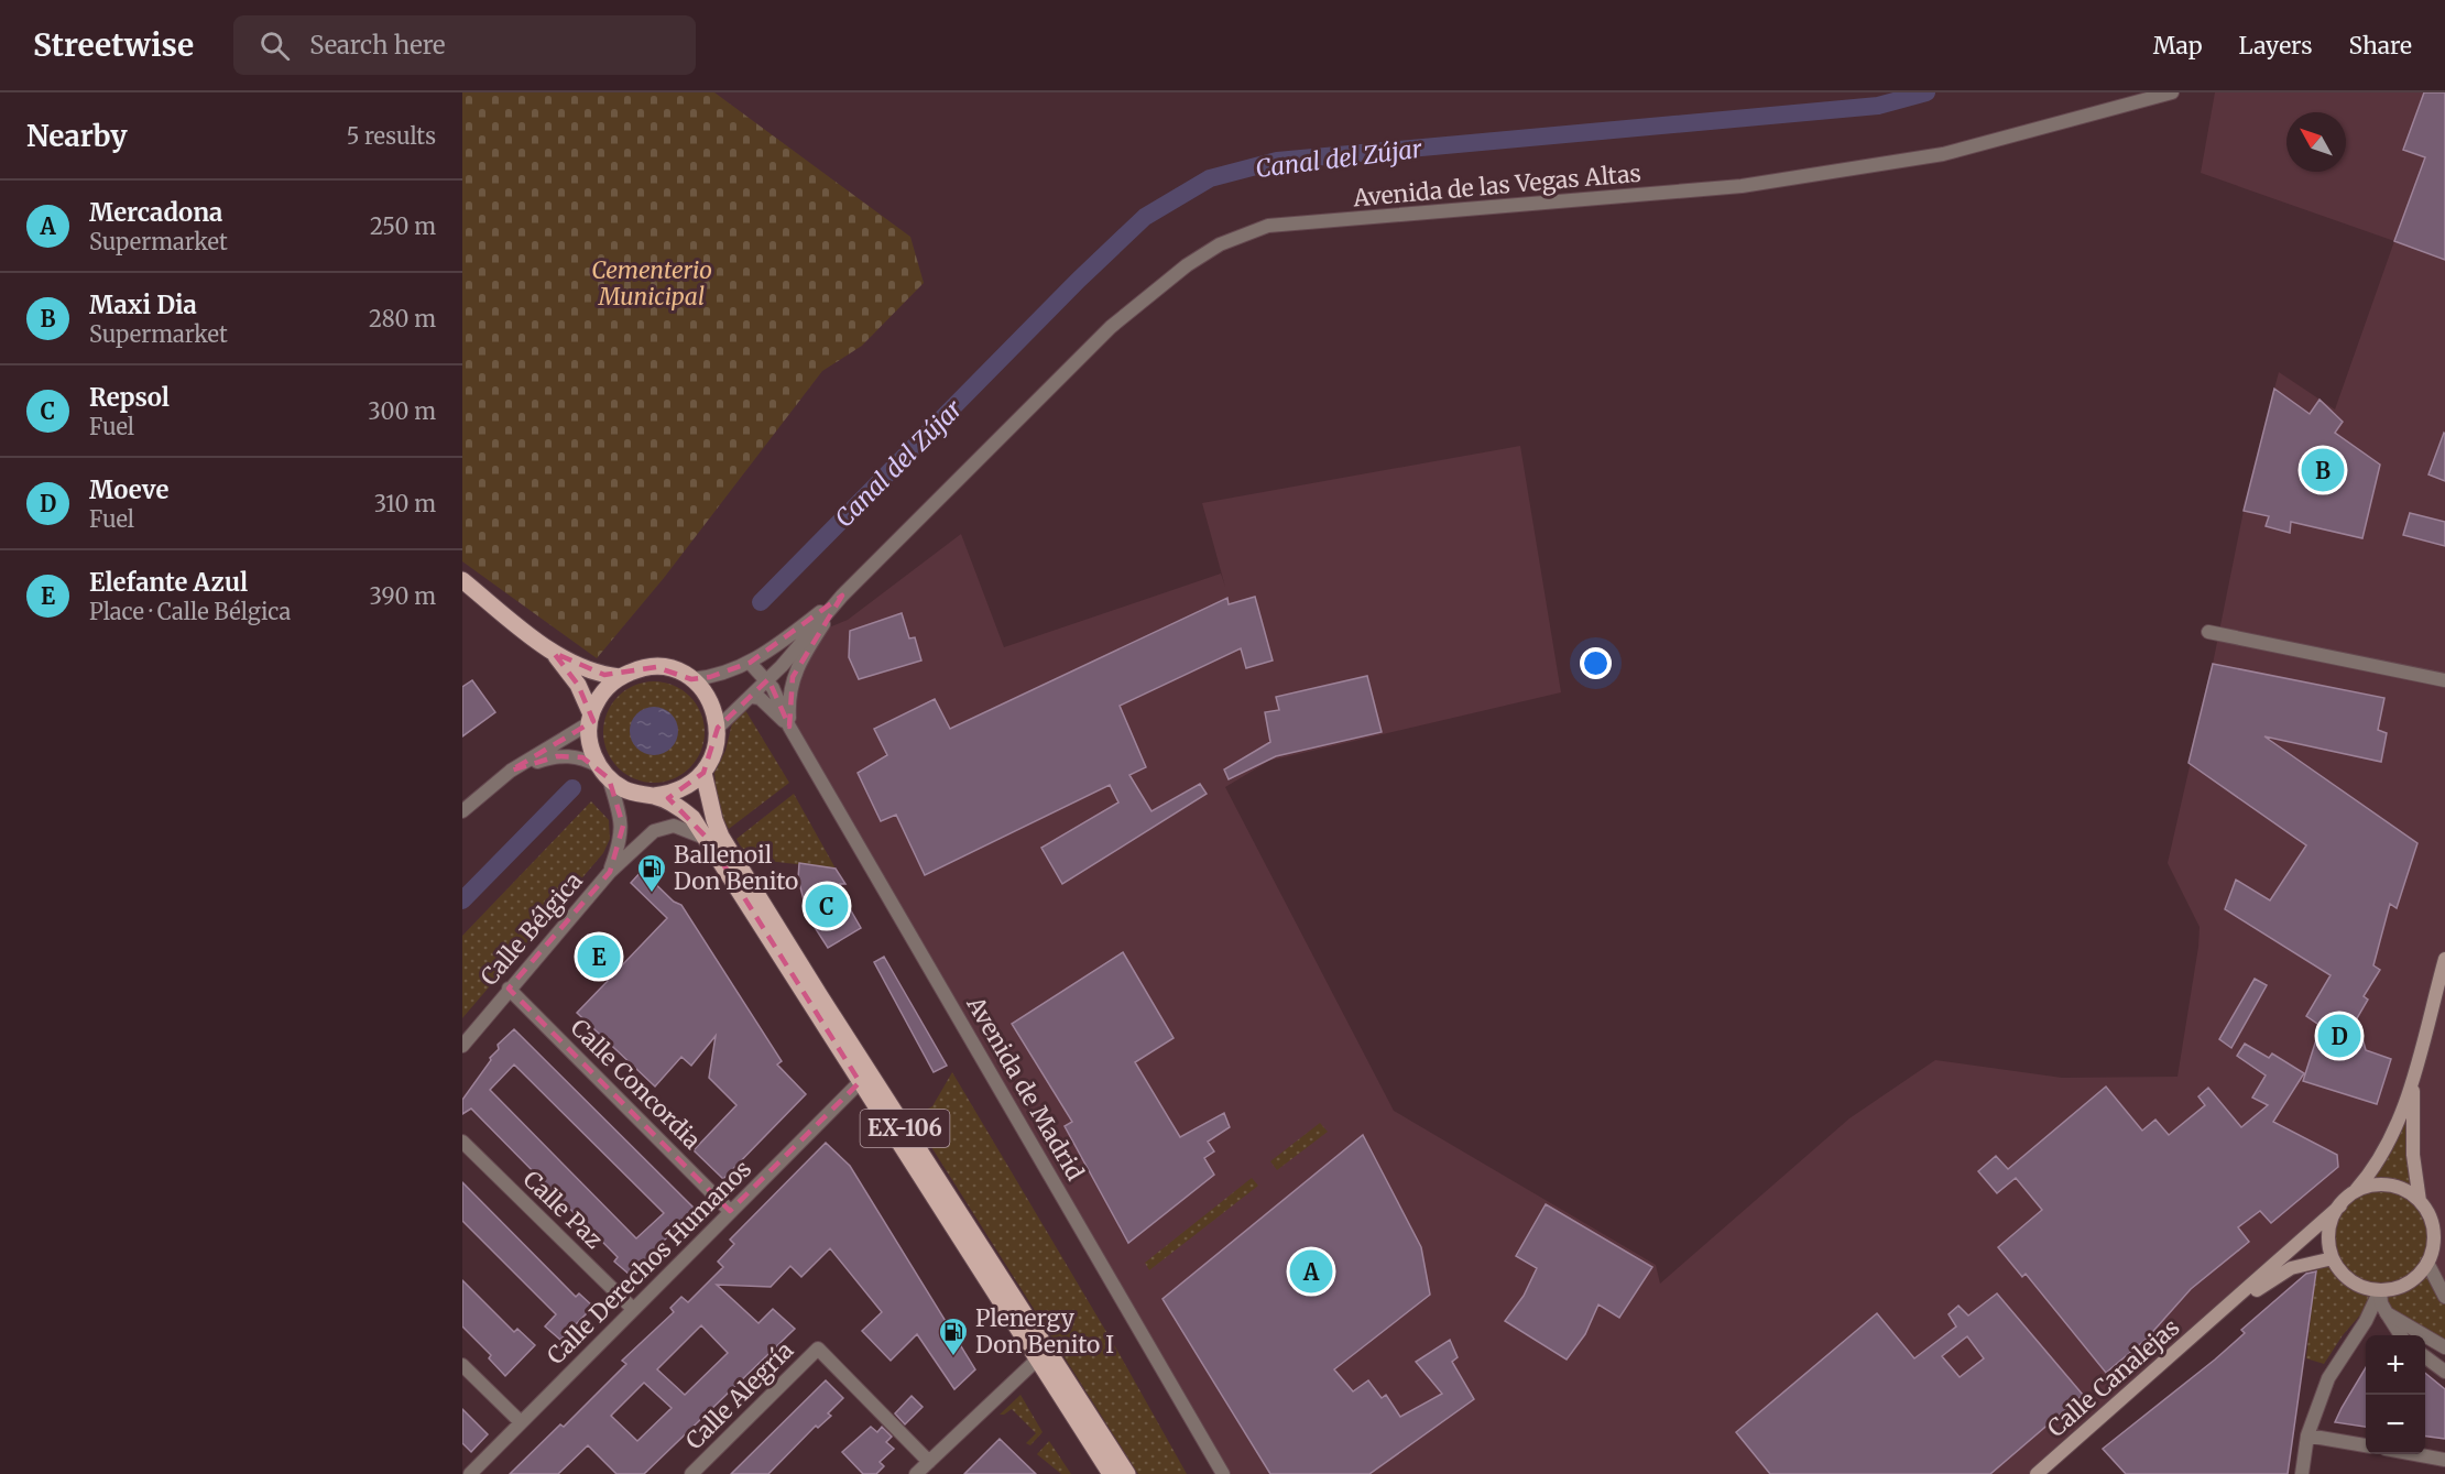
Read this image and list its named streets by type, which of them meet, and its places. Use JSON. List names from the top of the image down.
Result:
{
  "streets": {
    "main road": ["EX-106", "Calle Canalejas"],
    "street": [
      "Avenida de las Vegas Altas",
      "Calle Bélgica",
      "Calle Concordia",
      "Avenida de Madrid",
      "Calle Paz",
      "Calle Derechos Humanos",
      "Calle Alegría"
    ]
  },
  "crossings": [
    ["Calle Bélgica", "Calle Concordia"],
    ["Calle Concordia", "Calle Derechos Humanos"],
    ["EX-106", "Calle Derechos Humanos"],
    ["Calle Paz", "Calle Derechos Humanos"]
  ],
  "water": ["Canal del Zújar"],
  "parks": ["Cementerio Municipal"],
  "places": {
    "fuel station": ["Ballenoil Don Benito", "Plenergy Don Benito I"]
  },
  "north": "top left",
  "page": {
    "header": "Streetwise",
    "search": "Search here",
    "nav": ["Map", "Layers", "Share"],
    "heading": ["Nearby", "5 results"],
    "list": [
      {
        "mark": "A",
        "name": "Mercadona",
        "note": "Supermarket",
        "value": "250 m"
      },
      {
        "mark": "B",
        "name": "Maxi Dia",
        "note": "Supermarket",
        "value": "280 m"
      },
      {
        "mark": "C",
        "name": "Repsol",
        "note": "Fuel",
        "value": "300 m"
      },
      {
        "mark": "D",
        "name": "Moeve",
        "note": "Fuel",
        "value": "310 m"
      },
      {
        "mark": "E",
        "name": "Elefante Azul",
        "note": "Place · Calle Bélgica",
        "value": "390 m"
      }
    ],
    "pins": [
      "B",
      "C",
      "E",
      "D",
      "A"
    ],
    "map_buttons": ["+", "−"]
  }
}
